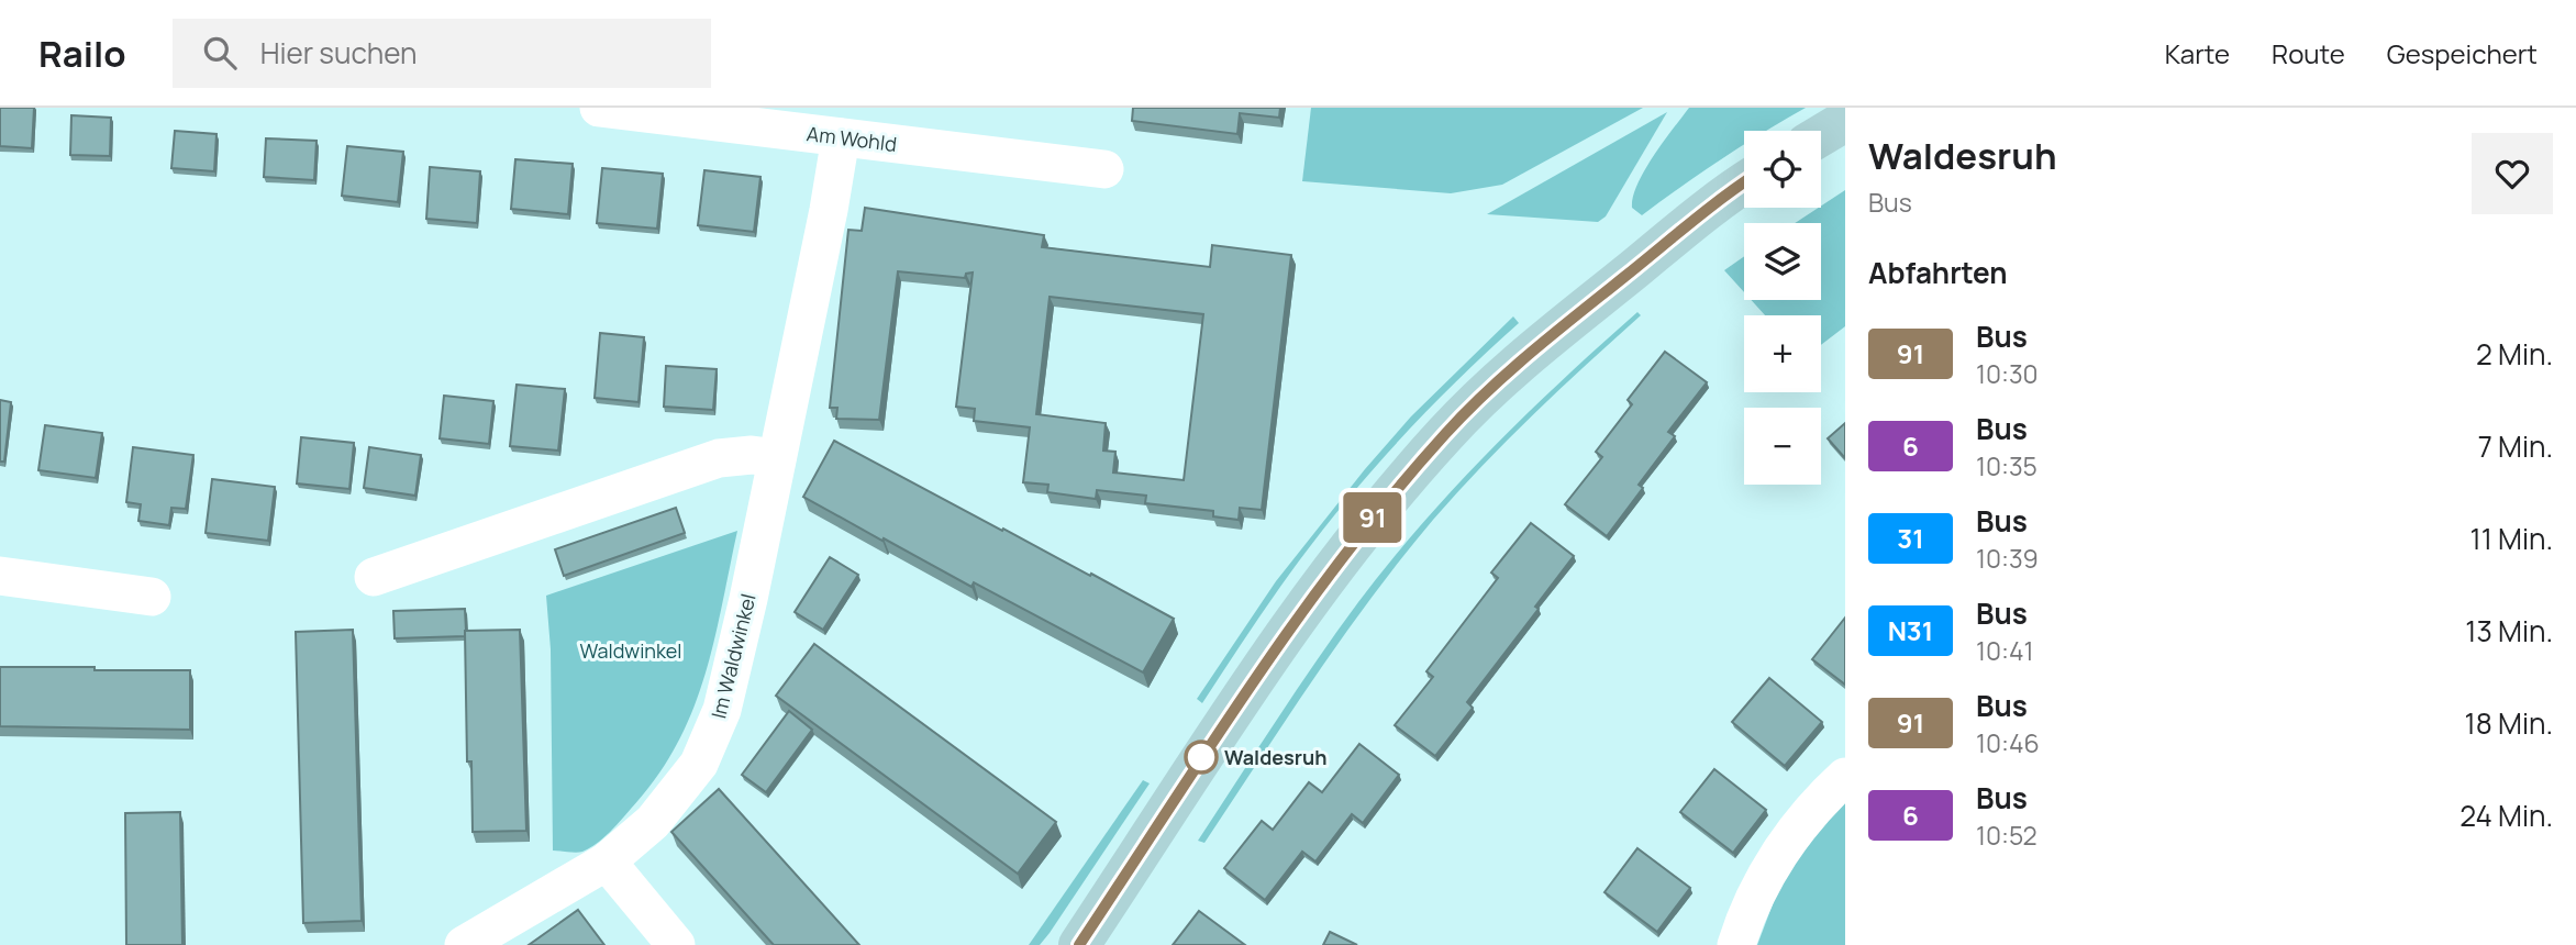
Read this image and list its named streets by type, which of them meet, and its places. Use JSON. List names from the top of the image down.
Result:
{
  "streets": {
    "street": ["Am Wohld", "Im Waldwinkel"]
  },
  "crossings": [
    ["Am Wohld", "Im Waldwinkel"]
  ],
  "parks": ["Waldwinkel"],
  "places": ["Waldesruh"],
  "lines": ["bus line 91"],
  "page": {
    "header": "Railo",
    "search": "Hier suchen",
    "nav": ["Karte", "Route", "Gespeichert"],
    "on_map": "91",
    "heading": [
      ["Waldesruh", "Bus"],
      "Abfahrten"
    ],
    "map_buttons": ["+", "−"],
    "list": [
      {
        "mark": "91",
        "name": "Bus",
        "note": "10:30",
        "value": "2 Min."
      },
      {
        "mark": "6",
        "name": "Bus",
        "note": "10:35",
        "value": "7 Min."
      },
      {
        "mark": "31",
        "name": "Bus",
        "note": "10:39",
        "value": "11 Min."
      },
      {
        "mark": "N31",
        "name": "Bus",
        "note": "10:41",
        "value": "13 Min."
      },
      {
        "mark": "91",
        "name": "Bus",
        "note": "10:46",
        "value": "18 Min."
      },
      {
        "mark": "6",
        "name": "Bus",
        "note": "10:52",
        "value": "24 Min."
      }
    ]
  }
}
